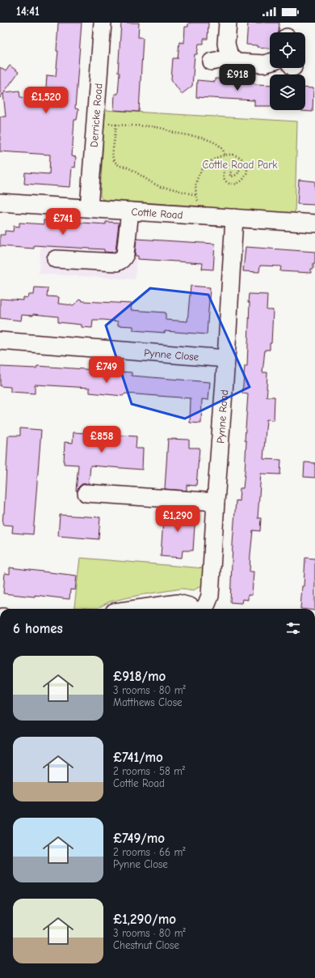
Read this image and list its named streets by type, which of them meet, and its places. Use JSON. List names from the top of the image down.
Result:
{
  "streets": {
    "street": [
      "Derricke Road",
      "Cottle Road",
      "Pynne Close",
      "Pynne Road"
    ]
  },
  "crossings": [
    ["Derricke Road", "Cottle Road"],
    ["Cottle Road", "Pynne Road"],
    ["Pynne Close", "Pynne Road"]
  ],
  "parks": ["Cottle Road Park"],
  "page": {
    "status": "14:41",
    "price": [
      "£918",
      "£1,520",
      "£741",
      "£749",
      "£858",
      "£1,290"
    ],
    "heading": "6 homes",
    "list": [
      {
        "name": "£918/mo",
        "note": "3 rooms · 80 m² · Matthews Close"
      },
      {
        "name": "£741/mo",
        "note": "2 rooms · 58 m² · Cottle Road"
      },
      {
        "name": "£749/mo",
        "note": "2 rooms · 66 m² · Pynne Close"
      },
      {
        "name": "£1,290/mo",
        "note": "3 rooms · 80 m² · Chestnut Close"
      }
    ]
  }
}
